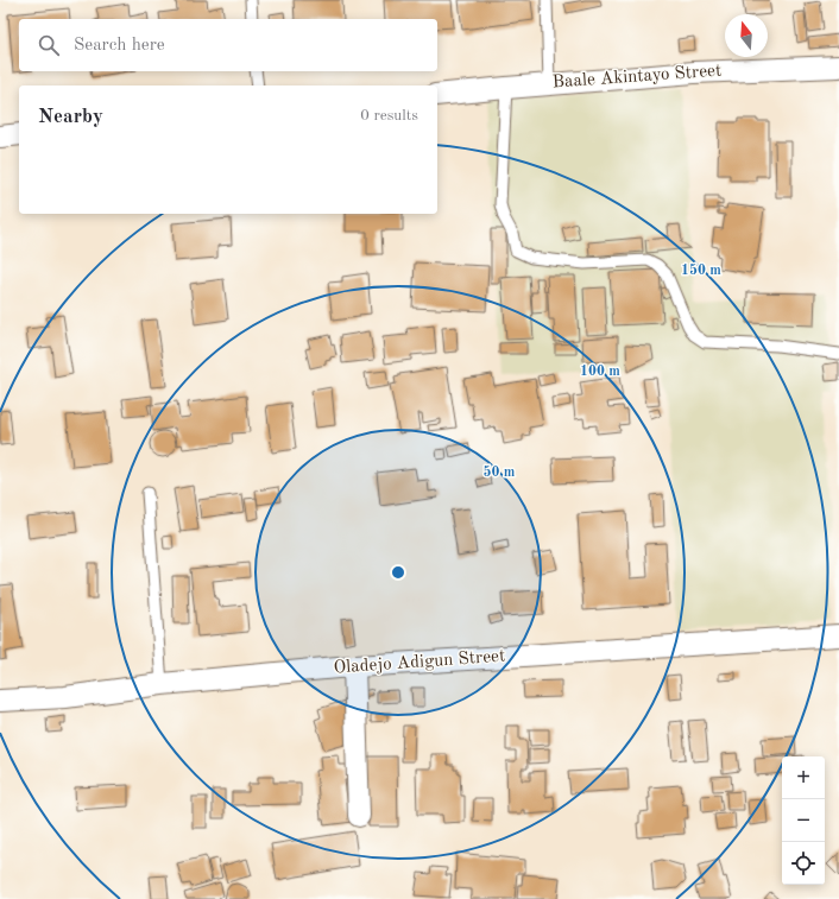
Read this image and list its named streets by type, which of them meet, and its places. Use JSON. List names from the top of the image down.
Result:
{
  "streets": {
    "street": ["Baale Akintayo Street", "Oladejo Adigun Street"]
  },
  "north": "top",
  "page": {
    "search": "Search here",
    "heading": ["Nearby", "0 results"],
    "map_buttons": ["+", "−"]
  },
  "rings": ["150 m", "100 m", "50 m"]
}
